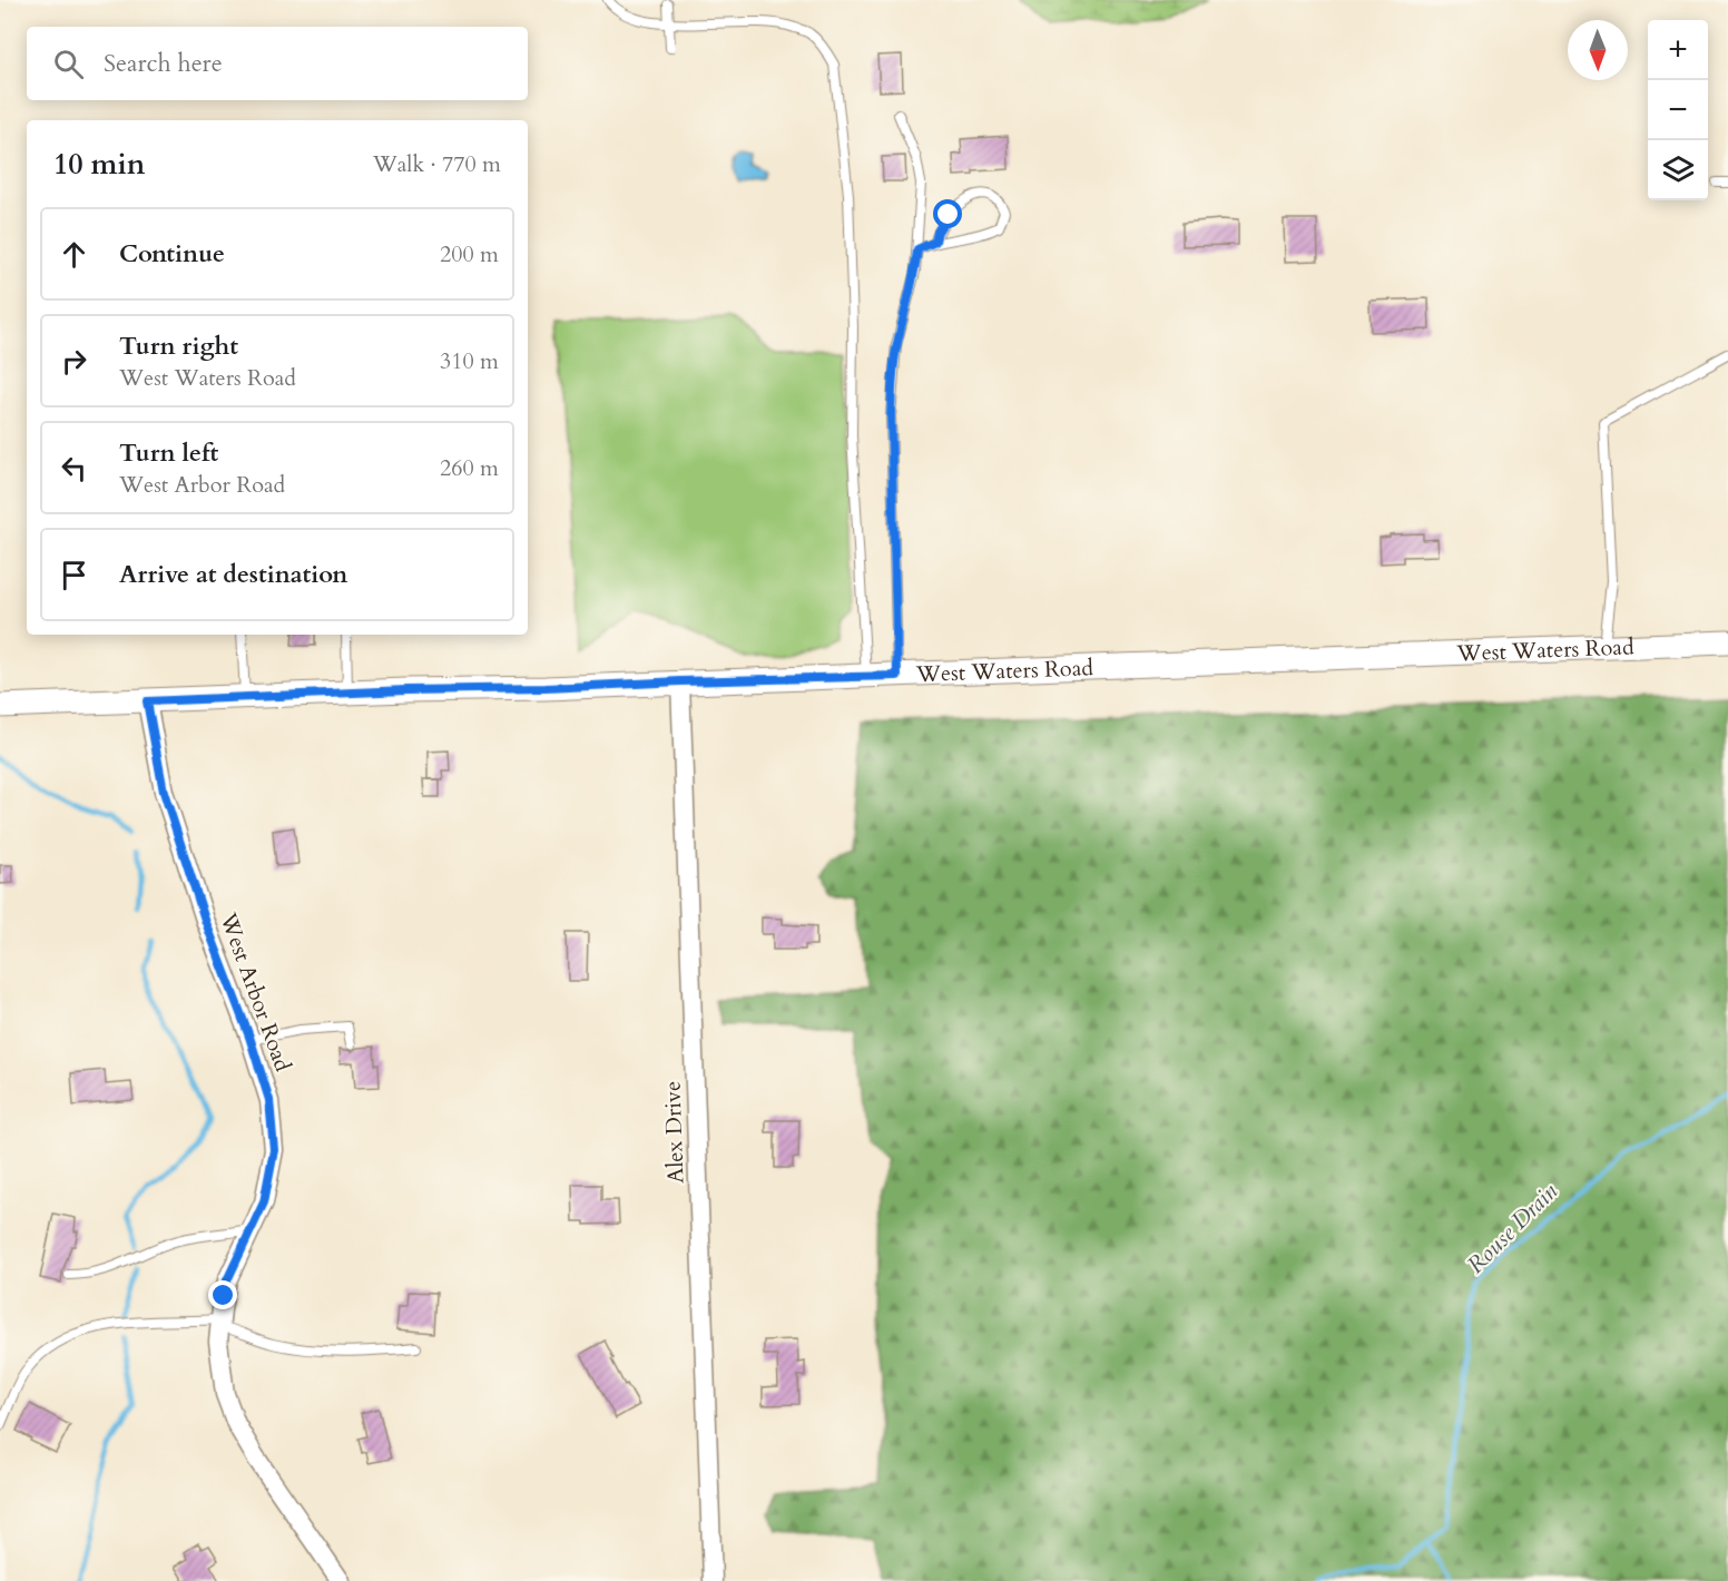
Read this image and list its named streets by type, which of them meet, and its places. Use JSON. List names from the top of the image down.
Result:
{
  "streets": {
    "street": ["West Waters Road", "West Arbor Road", "Alex Drive"]
  },
  "crossings": [
    ["West Waters Road", "West Arbor Road"],
    ["West Waters Road", "Alex Drive"]
  ],
  "water": ["Rouse Drain"],
  "north": "bottom",
  "page": {
    "map_buttons": ["+", "−"],
    "search": "Search here",
    "heading": ["10 min", "Walk · 770 m"],
    "list": [
      ["Continue", "200 m"],
      ["Turn right", "West Waters Road", "310 m"],
      ["Turn left", "West Arbor Road", "260 m"],
      "Arrive at destination"
    ]
  }
}
